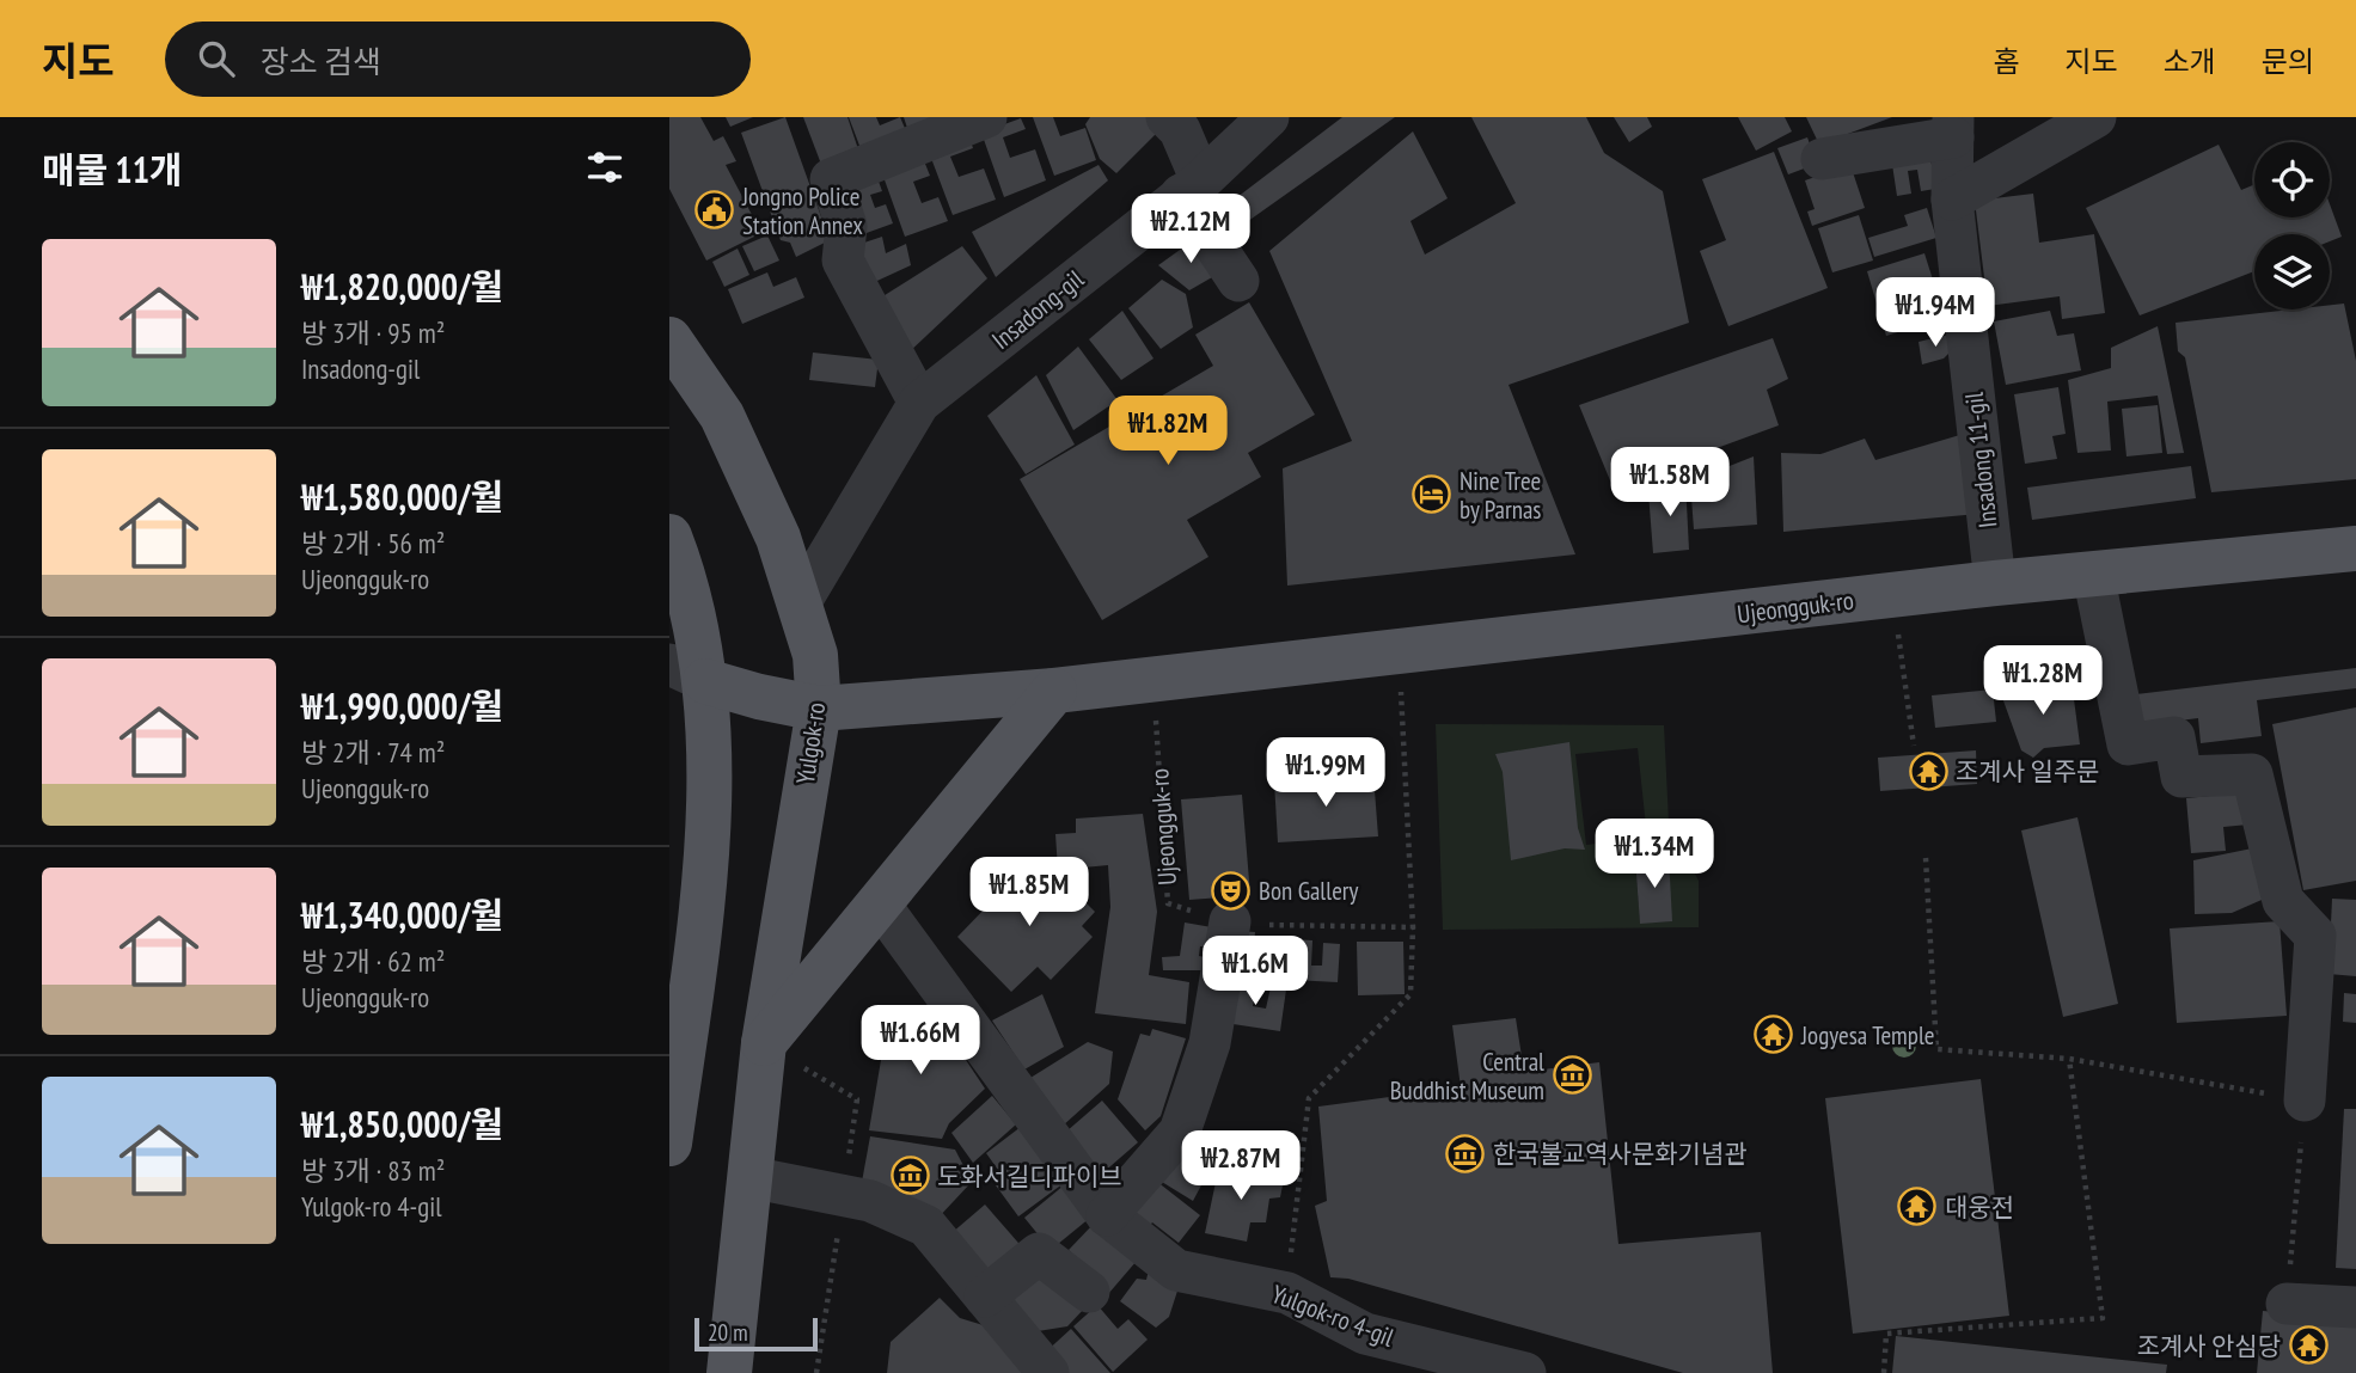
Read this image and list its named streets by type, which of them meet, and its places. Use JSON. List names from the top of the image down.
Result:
{
  "streets": {
    "main road": ["Ujeongguk-ro", "Yulgok-ro"],
    "street": ["Insadong-gil", "Insadong 11-gil", "Yulgok-ro 4-gil"]
  },
  "crossings": [
    ["Insadong-gil", "Yulgok-ro"],
    ["Insadong 11-gil", "Ujeongguk-ro"],
    ["Ujeongguk-ro", "Yulgok-ro"]
  ],
  "places": {
    "public building": ["Jongno Police Station Annex"],
    "hotel": ["Nine Tree by Parnas"],
    "temple": [
      "조계사 일주문",
      "Jogyesa Temple",
      "대웅전",
      "조계사 안심당"
    ],
    "theatre": ["Bon Gallery"],
    "museum": ["Central Buddhist Museum", "한국불교역사문화기념관", "도화서길디파이브"]
  },
  "scale_bar": "20 m",
  "page": {
    "header": "지도",
    "search": "장소 검색",
    "nav": [
      "홈",
      "지도",
      "소개",
      "문의"
    ],
    "heading": "매물 11개",
    "price": [
      "₩2.12M",
      "₩1.94M",
      "₩1.82M",
      "₩1.58M",
      "₩1.28M",
      "₩1.99M",
      "₩1.34M",
      "₩1.85M",
      "₩1.6M",
      "₩1.66M",
      "₩2.87M"
    ],
    "list": [
      {
        "name": "₩1,820,000/월",
        "note": "방 3개 · 95 m² · Insadong-gil"
      },
      {
        "name": "₩1,580,000/월",
        "note": "방 2개 · 56 m² · Ujeongguk-ro"
      },
      {
        "name": "₩1,990,000/월",
        "note": "방 2개 · 74 m² · Ujeongguk-ro"
      },
      {
        "name": "₩1,340,000/월",
        "note": "방 2개 · 62 m² · Ujeongguk-ro"
      },
      {
        "name": "₩1,850,000/월",
        "note": "방 3개 · 83 m² · Yulgok-ro 4-gil"
      }
    ],
    "scale": "20 m"
  }
}
